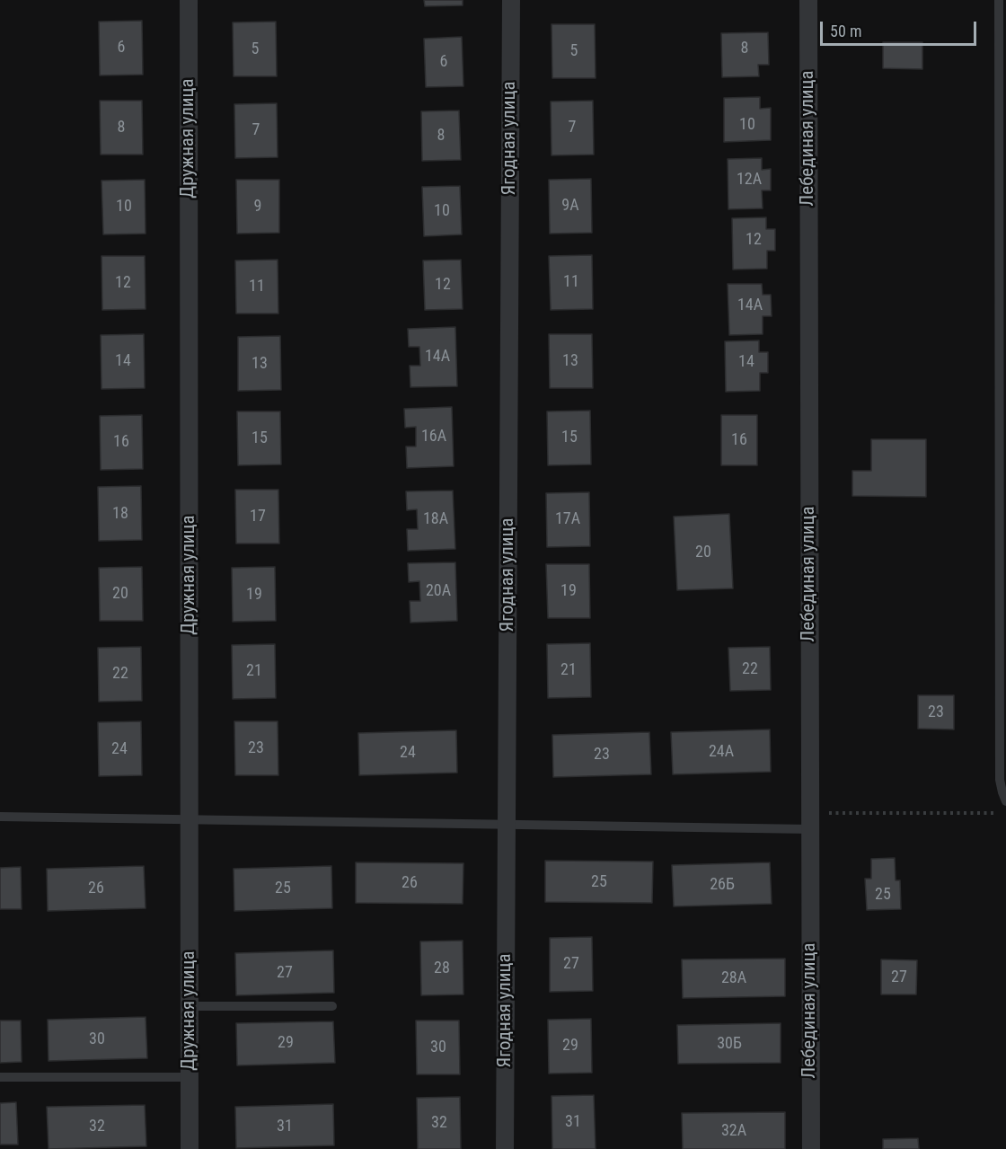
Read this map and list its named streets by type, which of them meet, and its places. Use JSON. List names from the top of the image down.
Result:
{
  "streets": {
    "street": ["Дружная улица", "Ягодная улица", "Лебединая улица"]
  },
  "house_numbers": [
    "6",
    "8",
    "5",
    "5",
    "6",
    "10",
    "8",
    "7",
    "7",
    "8",
    "12А",
    "9А",
    "10",
    "9",
    "10",
    "12",
    "11",
    "12",
    "12",
    "11",
    "14А",
    "14А",
    "14",
    "13",
    "14",
    "13",
    "16А",
    "15",
    "15",
    "16",
    "16",
    "18",
    "17",
    "18А",
    "17А",
    "20",
    "20А",
    "19",
    "20",
    "19",
    "22",
    "21",
    "21",
    "22",
    "23",
    "23",
    "24",
    "24А",
    "24",
    "23",
    "25",
    "26",
    "26Б",
    "26",
    "25",
    "25",
    "27",
    "28",
    "27",
    "27",
    "28А",
    "30",
    "29",
    "30Б",
    "29",
    "30",
    "31",
    "32",
    "32",
    "31",
    "32А"
  ],
  "scale_bar": "50 m"
}
